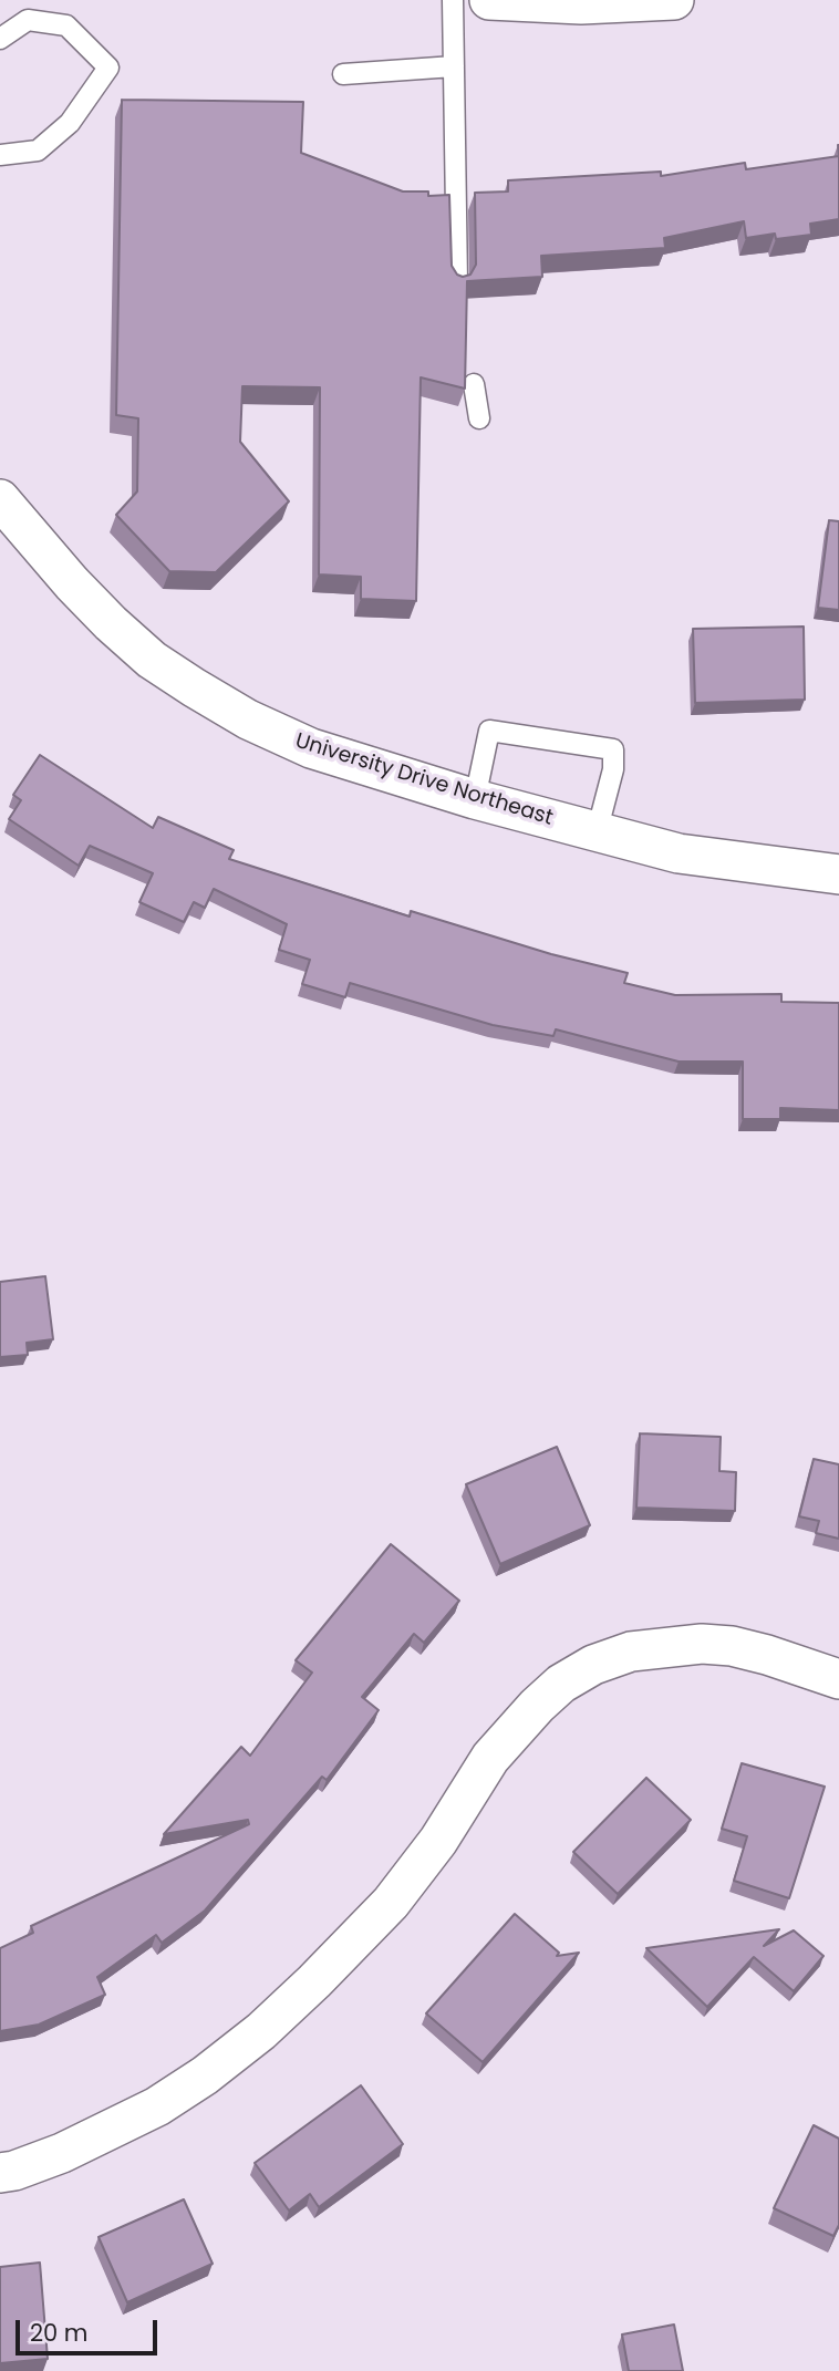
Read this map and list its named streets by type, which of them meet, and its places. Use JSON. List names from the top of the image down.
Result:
{
  "streets": {
    "street": ["University Drive Northeast"]
  },
  "scale_bar": "20 m"
}
